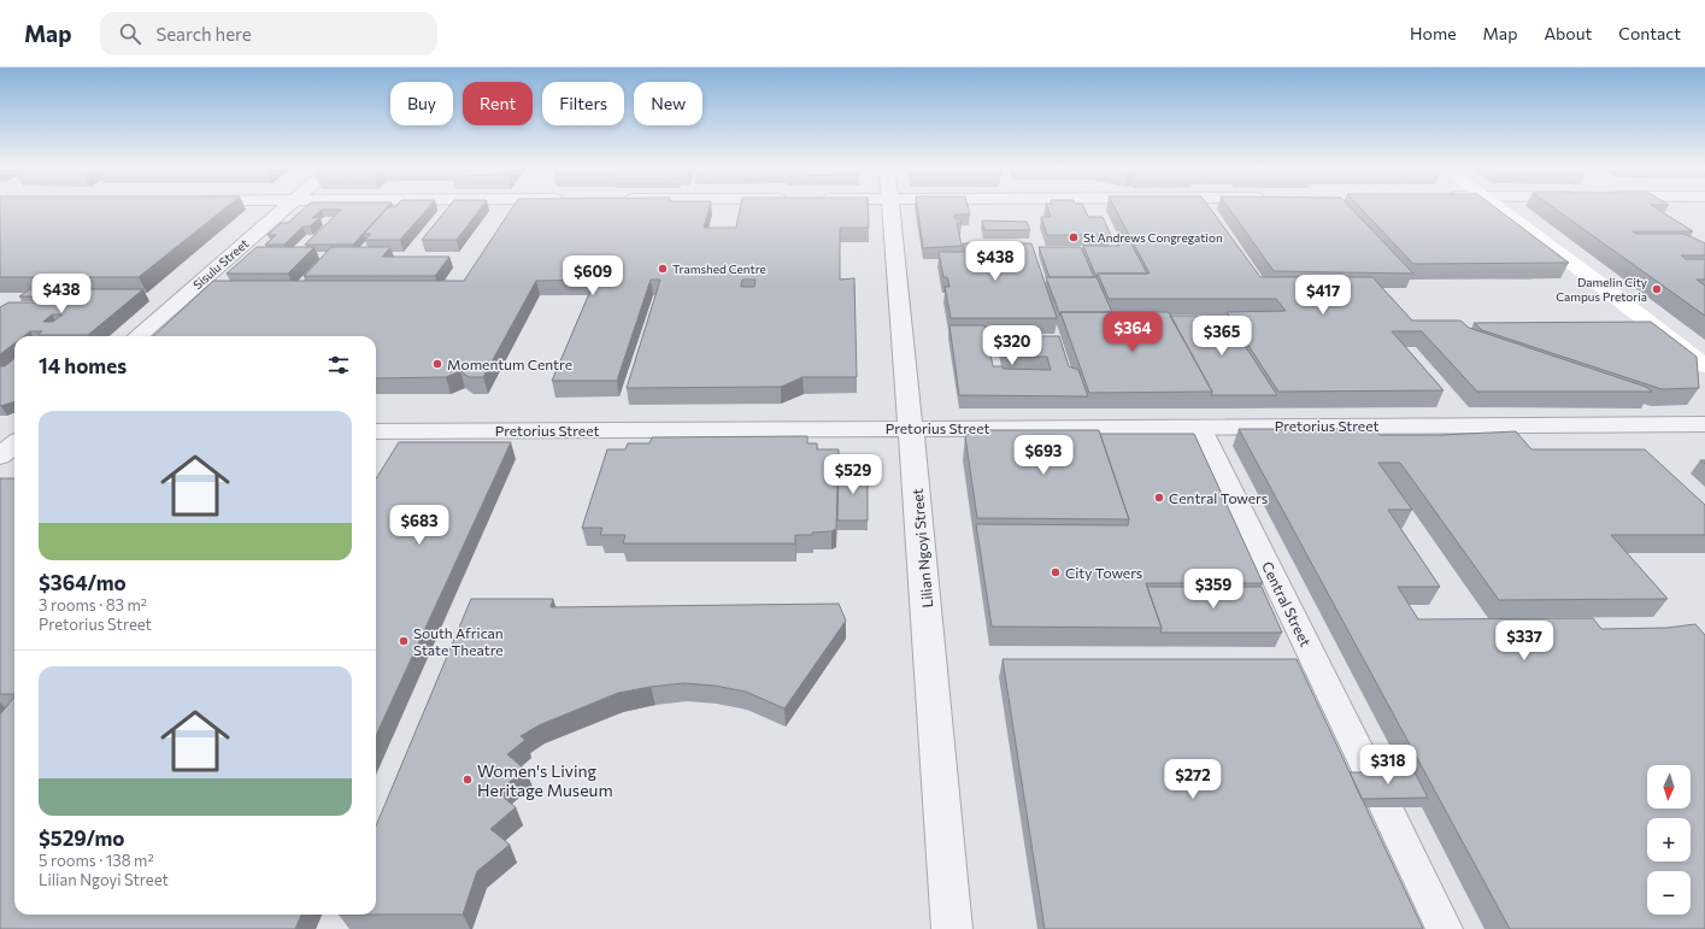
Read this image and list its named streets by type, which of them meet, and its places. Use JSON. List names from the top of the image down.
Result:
{
  "streets": {
    "street": [
      "Sisulu Street",
      "Pretorius Street",
      "Lilian Ngoyi Street",
      "Central Street"
    ]
  },
  "crossings": [
    ["Pretorius Street", "Lilian Ngoyi Street"],
    ["Pretorius Street", "Central Street"]
  ],
  "places": [
    "St Andrews Congregation",
    "Tramshed Centre",
    "Damelin City Campus Pretoria",
    "Momentum Centre",
    "Central Towers",
    "City Towers",
    "South African State Theatre",
    "Women's Living Heritage Museum"
  ],
  "north": "bottom",
  "page": {
    "header": "Map",
    "search": "Search here",
    "nav": [
      "Home",
      "Map",
      "About",
      "Contact"
    ],
    "chip": [
      "Buy",
      "Rent",
      "Filters",
      "New"
    ],
    "price": [
      "$438",
      "$609",
      "$438",
      "$417",
      "$364",
      "$365",
      "$320",
      "$693",
      "$529",
      "$683",
      "$359",
      "$337",
      "$318",
      "$272"
    ],
    "heading": "14 homes",
    "list": [
      {
        "name": "$364/mo",
        "note": "3 rooms · 83 m² · Pretorius Street"
      },
      {
        "name": "$529/mo",
        "note": "5 rooms · 138 m² · Lilian Ngoyi Street"
      }
    ],
    "map_buttons": ["+", "−"]
  }
}
